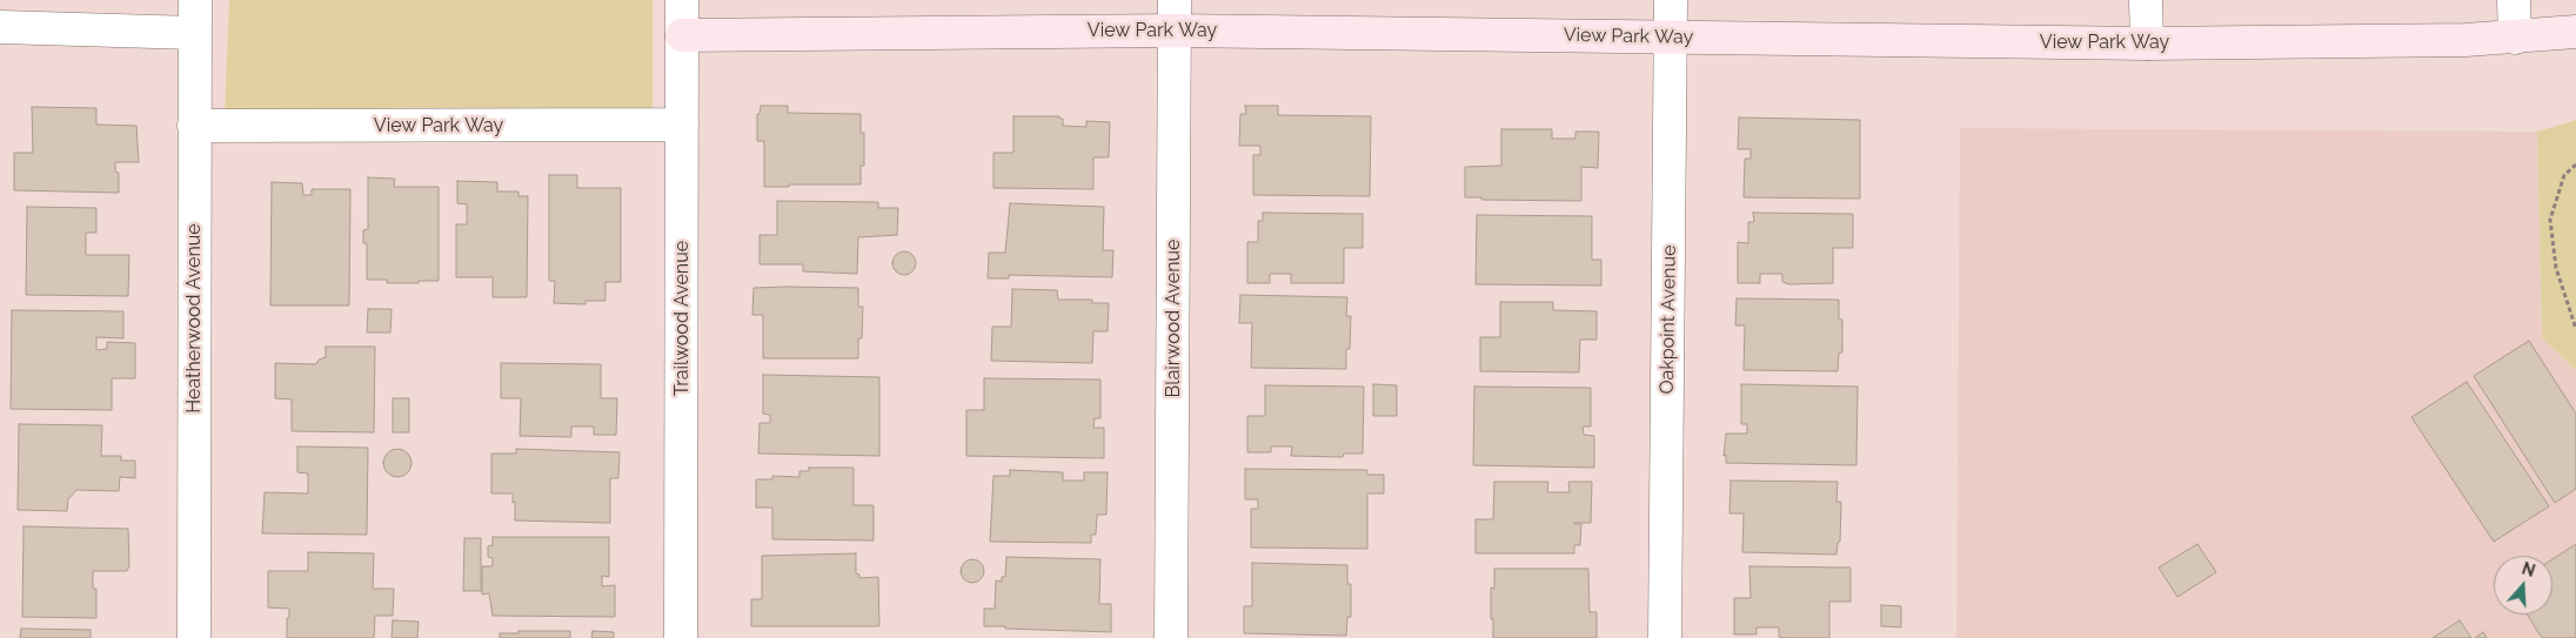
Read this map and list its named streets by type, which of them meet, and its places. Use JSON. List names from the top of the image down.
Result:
{
  "streets": {
    "street": [
      "View Park Way",
      "Heatherwood Avenue",
      "Trailwood Avenue",
      "Blairwood Avenue",
      "Oakpoint Avenue"
    ]
  },
  "crossings": [
    ["View Park Way", "Heatherwood Avenue"],
    ["View Park Way", "Trailwood Avenue"],
    ["View Park Way", "Blairwood Avenue"],
    ["View Park Way", "Oakpoint Avenue"]
  ],
  "north": "top"
}
